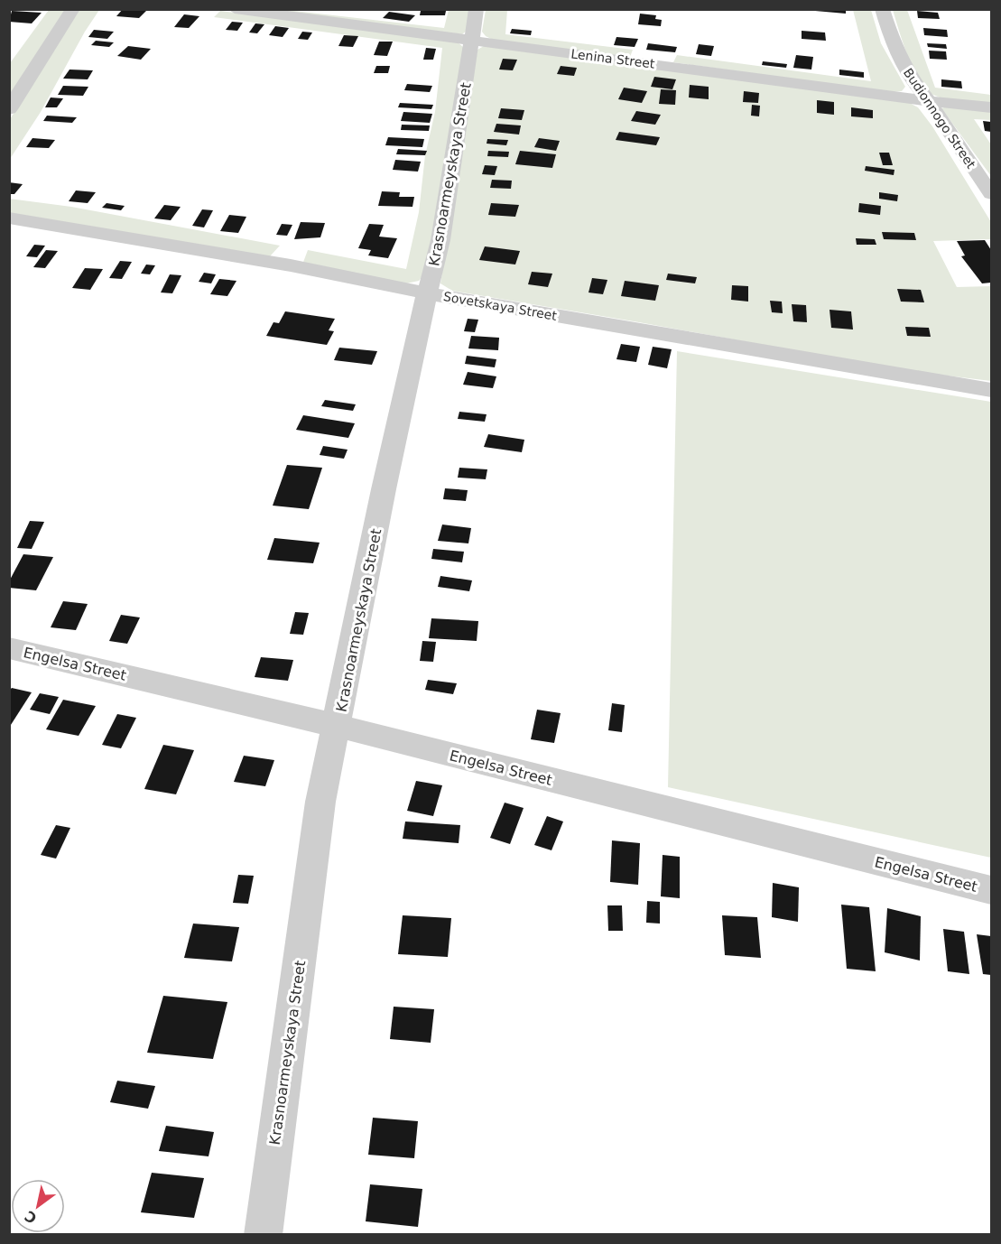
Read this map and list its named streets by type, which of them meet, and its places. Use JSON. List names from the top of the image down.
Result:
{
  "streets": {
    "street": [
      "Lenina Street",
      "Budionnogo Street",
      "Krasnoarmeyskaya Street",
      "Sovetskaya Street",
      "Engelsa Street"
    ]
  },
  "crossings": [
    ["Lenina Street", "Budionnogo Street"],
    ["Lenina Street", "Krasnoarmeyskaya Street"],
    ["Krasnoarmeyskaya Street", "Sovetskaya Street"],
    ["Krasnoarmeyskaya Street", "Engelsa Street"]
  ],
  "north": "bottom left"
}
